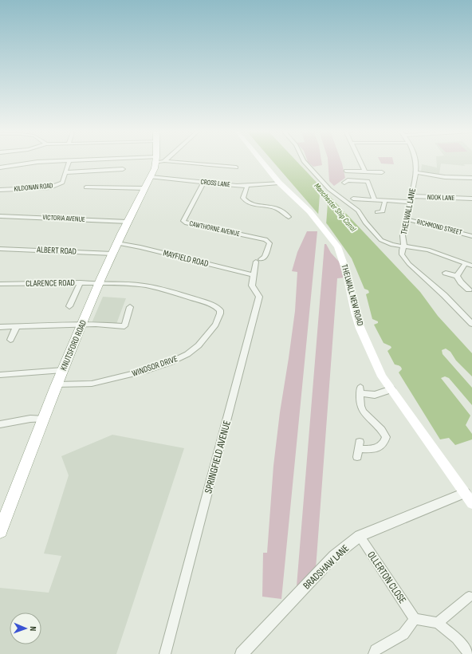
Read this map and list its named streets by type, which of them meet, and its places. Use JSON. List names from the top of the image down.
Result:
{
  "streets": {
    "highway": ["KNUTSFORD ROAD"],
    "main road": ["THELWALL NEW ROAD"],
    "street": [
      "CROSS LANE",
      "KILDONAN ROAD",
      "NOOK LANE",
      "THELWALL LANE",
      "VICTORIA AVENUE",
      "RICHMOND STREET",
      "CAWTHORNE AVENUE",
      "ALBERT ROAD",
      "MAYFIELD ROAD",
      "CLARENCE ROAD",
      "WINDSOR DRIVE",
      "SPRINGFIELD AVENUE",
      "BRADSHAW LANE",
      "OLLERTON CLOSE"
    ]
  },
  "crossings": [
    ["CROSS LANE", "CAWTHORNE AVENUE"],
    ["CROSS LANE", "THELWALL NEW ROAD"],
    ["CROSS LANE", "KNUTSFORD ROAD"],
    ["NOOK LANE", "THELWALL LANE"],
    ["THELWALL LANE", "RICHMOND STREET"],
    ["VICTORIA AVENUE", "KNUTSFORD ROAD"],
    ["CAWTHORNE AVENUE", "SPRINGFIELD AVENUE"],
    ["ALBERT ROAD", "MAYFIELD ROAD"],
    ["ALBERT ROAD", "KNUTSFORD ROAD"],
    ["MAYFIELD ROAD", "KNUTSFORD ROAD"],
    ["MAYFIELD ROAD", "SPRINGFIELD AVENUE"],
    ["CLARENCE ROAD", "KNUTSFORD ROAD"],
    ["CLARENCE ROAD", "WINDSOR DRIVE"],
    ["THELWALL NEW ROAD", "BRADSHAW LANE"],
    ["KNUTSFORD ROAD", "WINDSOR DRIVE"],
    ["BRADSHAW LANE", "OLLERTON CLOSE"]
  ],
  "water": ["Manchester Ship Canal"],
  "north": "right"
}
